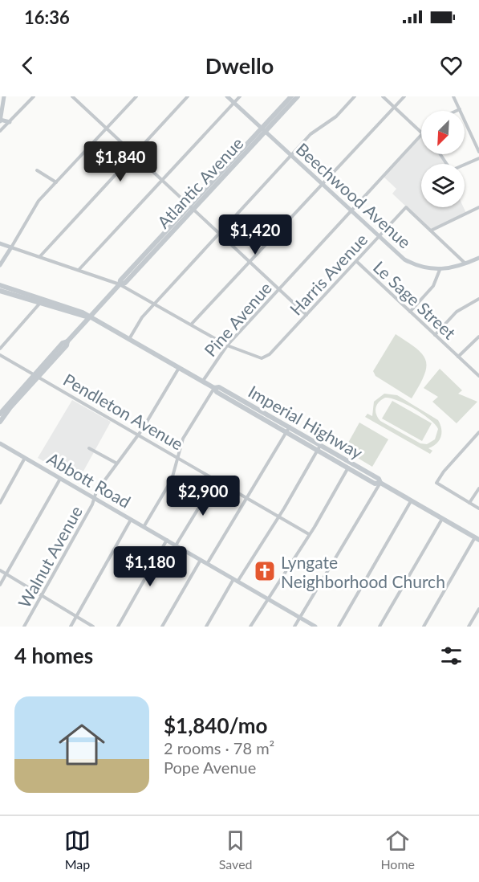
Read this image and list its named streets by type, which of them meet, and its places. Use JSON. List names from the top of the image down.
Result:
{
  "streets": {
    "main road": ["Atlantic Avenue", "Imperial Highway"],
    "street": [
      "Beechwood Avenue",
      "Harris Avenue",
      "Le Sage Street",
      "Pine Avenue",
      "Pendleton Avenue",
      "Abbott Road",
      "Walnut Avenue"
    ]
  },
  "crossings": [
    ["Atlantic Avenue", "Beechwood Avenue"],
    ["Atlantic Avenue", "Pendleton Avenue"],
    ["Atlantic Avenue", "Imperial Highway"],
    ["Beechwood Avenue", "Harris Avenue"],
    ["Beechwood Avenue", "Pine Avenue"],
    ["Harris Avenue", "Le Sage Street"],
    ["Harris Avenue", "Pine Avenue"],
    ["Pine Avenue", "Imperial Highway"],
    ["Pendleton Avenue", "Walnut Avenue"],
    ["Imperial Highway", "Walnut Avenue"],
    ["Abbott Road", "Walnut Avenue"]
  ],
  "places": {
    "church": ["Lyngate Neighborhood Church"]
  },
  "north": "bottom left",
  "page": {
    "status": "16:36",
    "header": "Dwello",
    "price": [
      "$1,840",
      "$1,420",
      "$2,900",
      "$1,180"
    ],
    "heading": "4 homes",
    "list": [
      {
        "name": "$1,840/mo",
        "note": "2 rooms · 78 m² · Pope Avenue"
      }
    ],
    "tabs": ["Map", "Saved", "Home"]
  }
}
